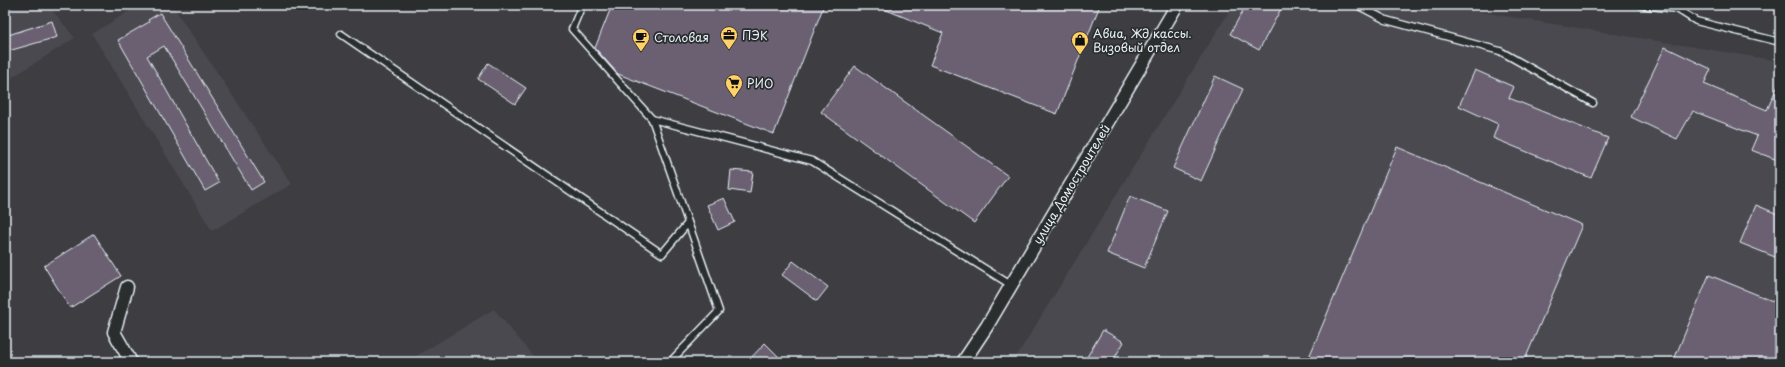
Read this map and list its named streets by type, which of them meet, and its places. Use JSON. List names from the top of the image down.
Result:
{
  "streets": {
    "street": ["улица Домостроителей"]
  },
  "places": {
    "office": ["ПЭК"],
    "cafe": ["Столовая"],
    "shop": ["Авиа, Жд кассы. Визовый отдел"],
    "supermarket": ["РИО"]
  }
}
